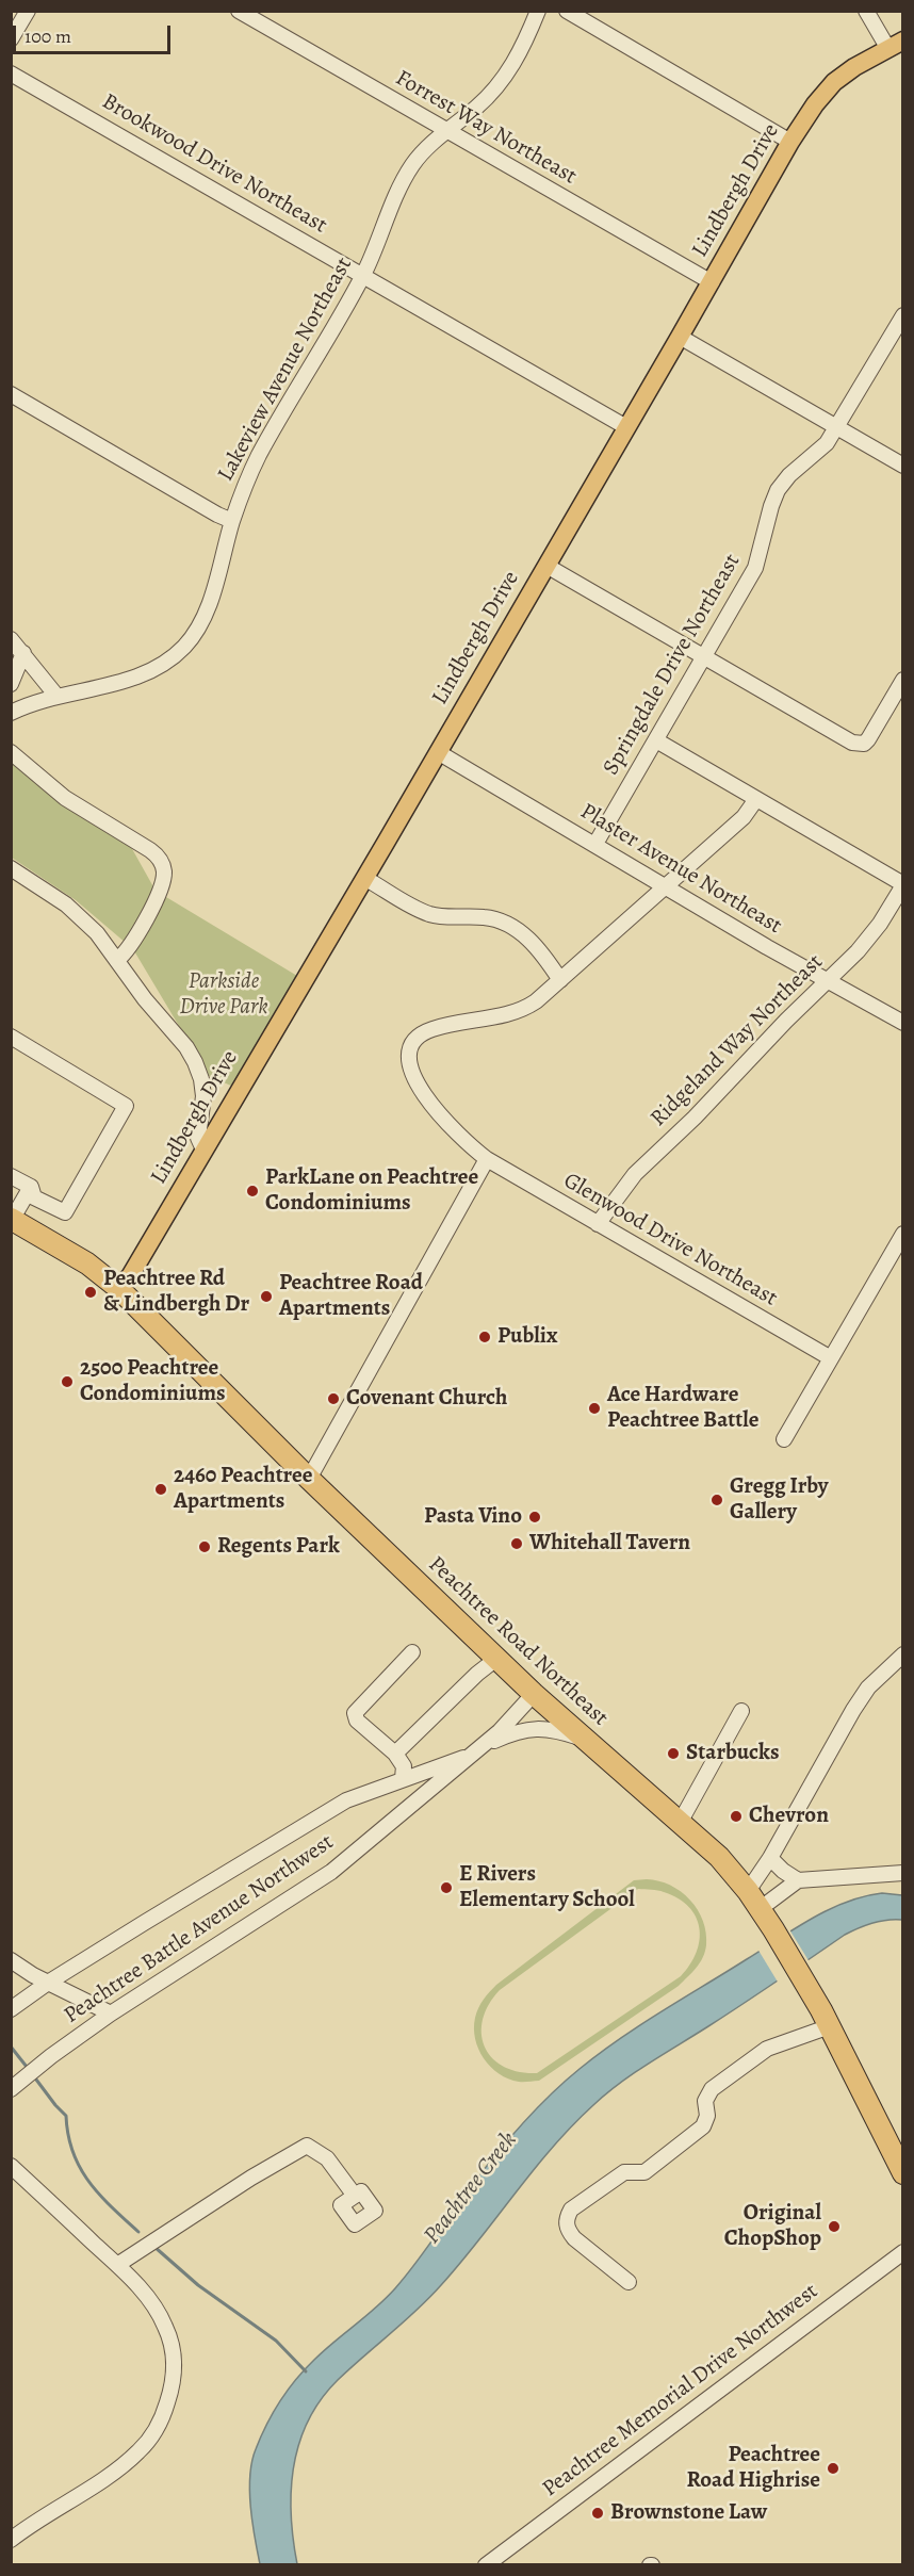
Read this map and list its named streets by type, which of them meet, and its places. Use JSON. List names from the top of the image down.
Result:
{
  "streets": {
    "highway": ["Peachtree Road Northeast"],
    "main road": ["Lindbergh Drive"],
    "street": [
      "Forrest Way Northeast",
      "Brookwood Drive Northeast",
      "Lakeview Avenue Northeast",
      "Springdale Drive Northeast",
      "Plaster Avenue Northeast",
      "Ridgeland Way Northeast",
      "Glenwood Drive Northeast",
      "Peachtree Battle Avenue Northwest",
      "Peachtree Memorial Drive Northwest"
    ]
  },
  "crossings": [
    ["Forrest Way Northeast", "Lindbergh Drive"],
    ["Forrest Way Northeast", "Lakeview Avenue Northeast"],
    ["Brookwood Drive Northeast", "Lindbergh Drive"],
    ["Brookwood Drive Northeast", "Lakeview Avenue Northeast"],
    ["Lindbergh Drive", "Plaster Avenue Northeast"],
    ["Lindbergh Drive", "Peachtree Road Northeast"],
    ["Springdale Drive Northeast", "Plaster Avenue Northeast"],
    ["Plaster Avenue Northeast", "Ridgeland Way Northeast"],
    ["Plaster Avenue Northeast", "Glenwood Drive Northeast"],
    ["Ridgeland Way Northeast", "Glenwood Drive Northeast"],
    ["Peachtree Road Northeast", "Peachtree Battle Avenue Northwest"]
  ],
  "water": ["Peachtree Creek"],
  "parks": ["Parkside Drive Park"],
  "places": [
    "ParkLane on Peachtree Condominiums",
    "Peachtree Rd & Lindbergh Dr",
    "Peachtree Road Apartments",
    "Publix",
    "2500 Peachtree Condominiums",
    "Covenant Church",
    "Ace Hardware Peachtree Battle",
    "2460 Peachtree Apartments",
    "Gregg Irby Gallery",
    "Pasta Vino",
    "Whitehall Tavern",
    "Regents Park",
    "Starbucks",
    "Chevron",
    "E Rivers Elementary School",
    "Original ChopShop",
    "Peachtree Road Highrise",
    "Brownstone Law"
  ],
  "scale_bar": "100 m"
}
